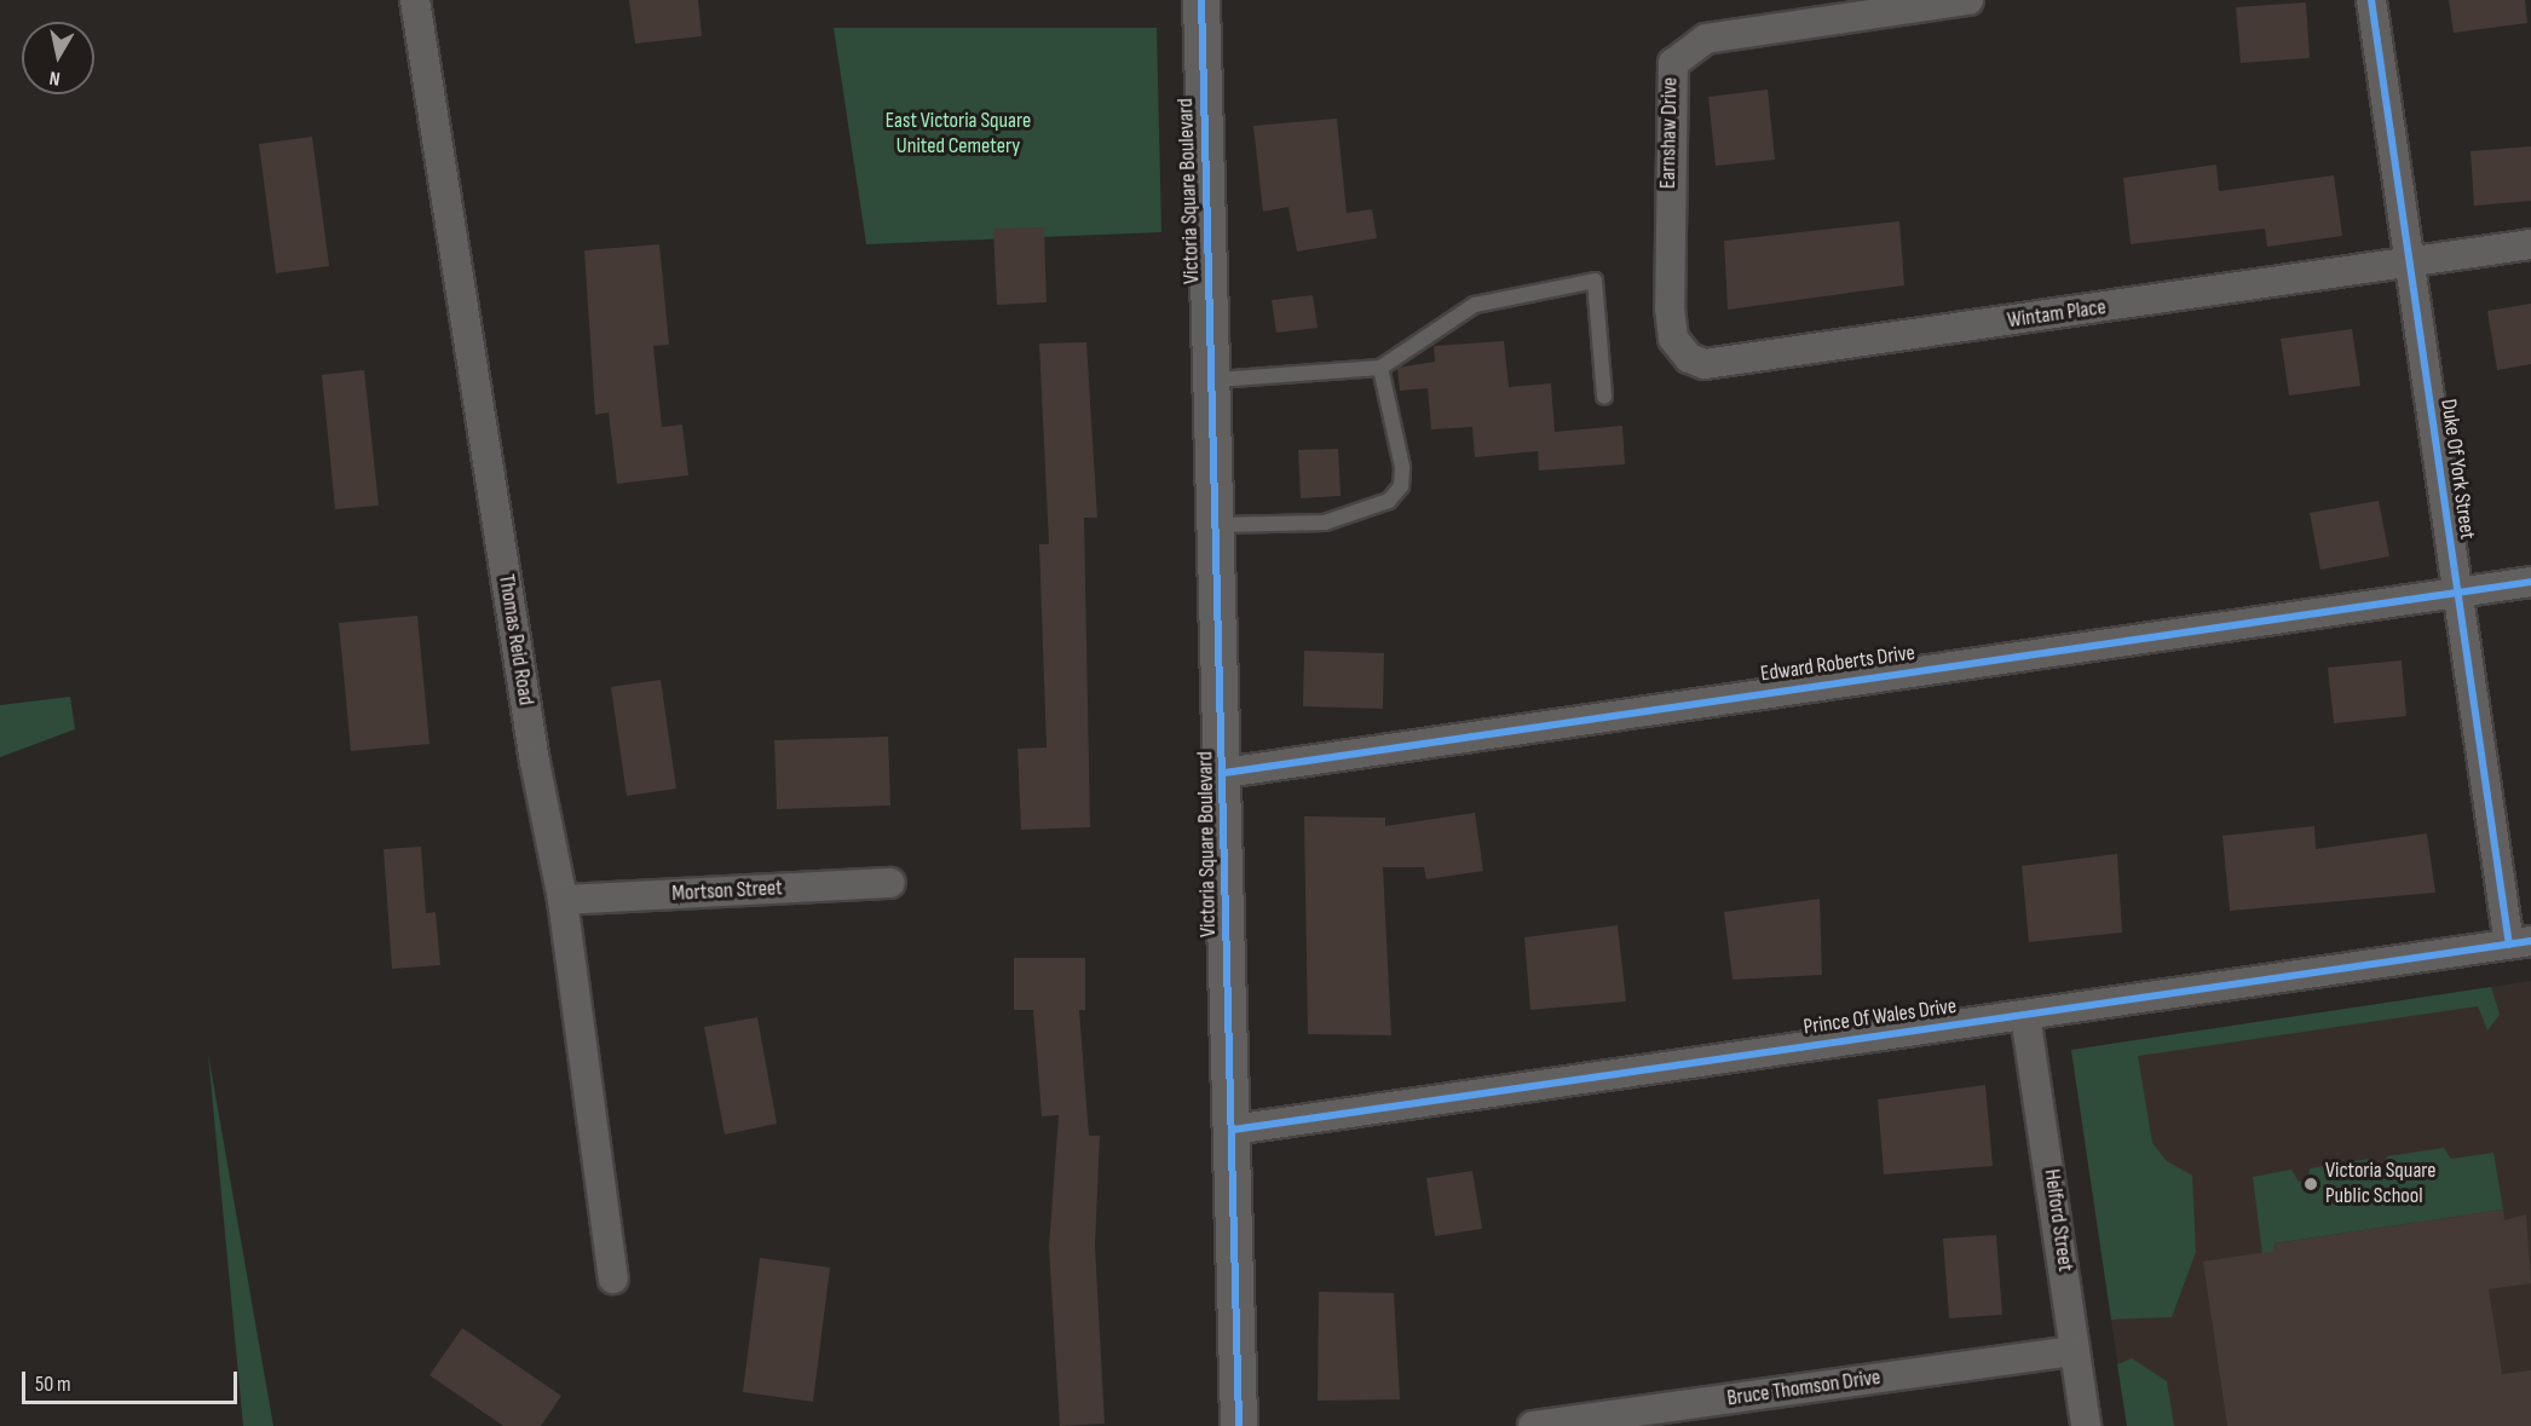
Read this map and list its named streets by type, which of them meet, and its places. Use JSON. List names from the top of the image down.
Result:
{
  "streets": {
    "street": [
      "Earnshaw Drive",
      "Victoria Square Boulevard",
      "Wintam Place",
      "Duke Of York Street",
      "Thomas Reid Road",
      "Edward Roberts Drive",
      "Mortson Street",
      "Prince Of Wales Drive",
      "Helford Street",
      "Bruce Thomson Drive"
    ]
  },
  "crossings": [
    ["Earnshaw Drive", "Wintam Place"],
    ["Victoria Square Boulevard", "Edward Roberts Drive"],
    ["Victoria Square Boulevard", "Prince Of Wales Drive"],
    ["Wintam Place", "Duke Of York Street"],
    ["Duke Of York Street", "Edward Roberts Drive"],
    ["Duke Of York Street", "Prince Of Wales Drive"],
    ["Thomas Reid Road", "Mortson Street"],
    ["Prince Of Wales Drive", "Helford Street"],
    ["Helford Street", "Bruce Thomson Drive"]
  ],
  "parks": ["East Victoria Square United Cemetery"],
  "places": ["Victoria Square Public School"],
  "scale_bar": "50 m",
  "north": "bottom"
}
